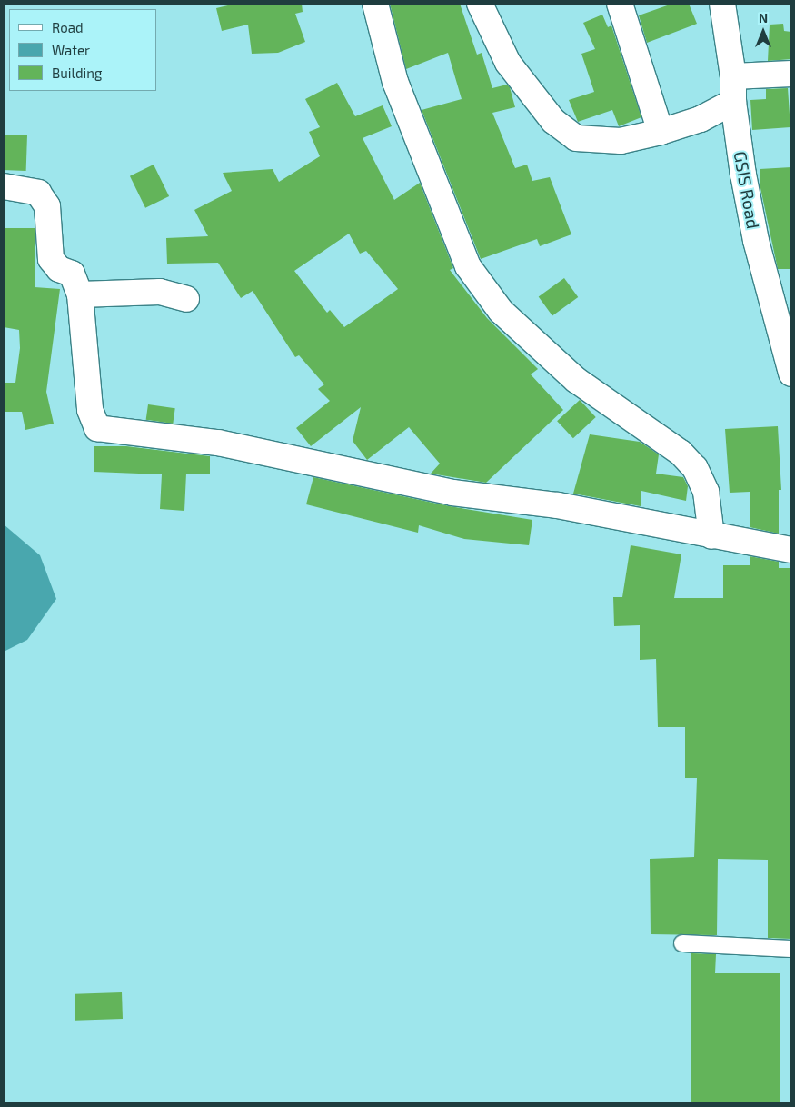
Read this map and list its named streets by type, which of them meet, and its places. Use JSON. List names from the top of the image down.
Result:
{
  "streets": {
    "street": ["GSIS Road"]
  },
  "legend": ["Road", "Water", "Building"],
  "north": "top"
}
